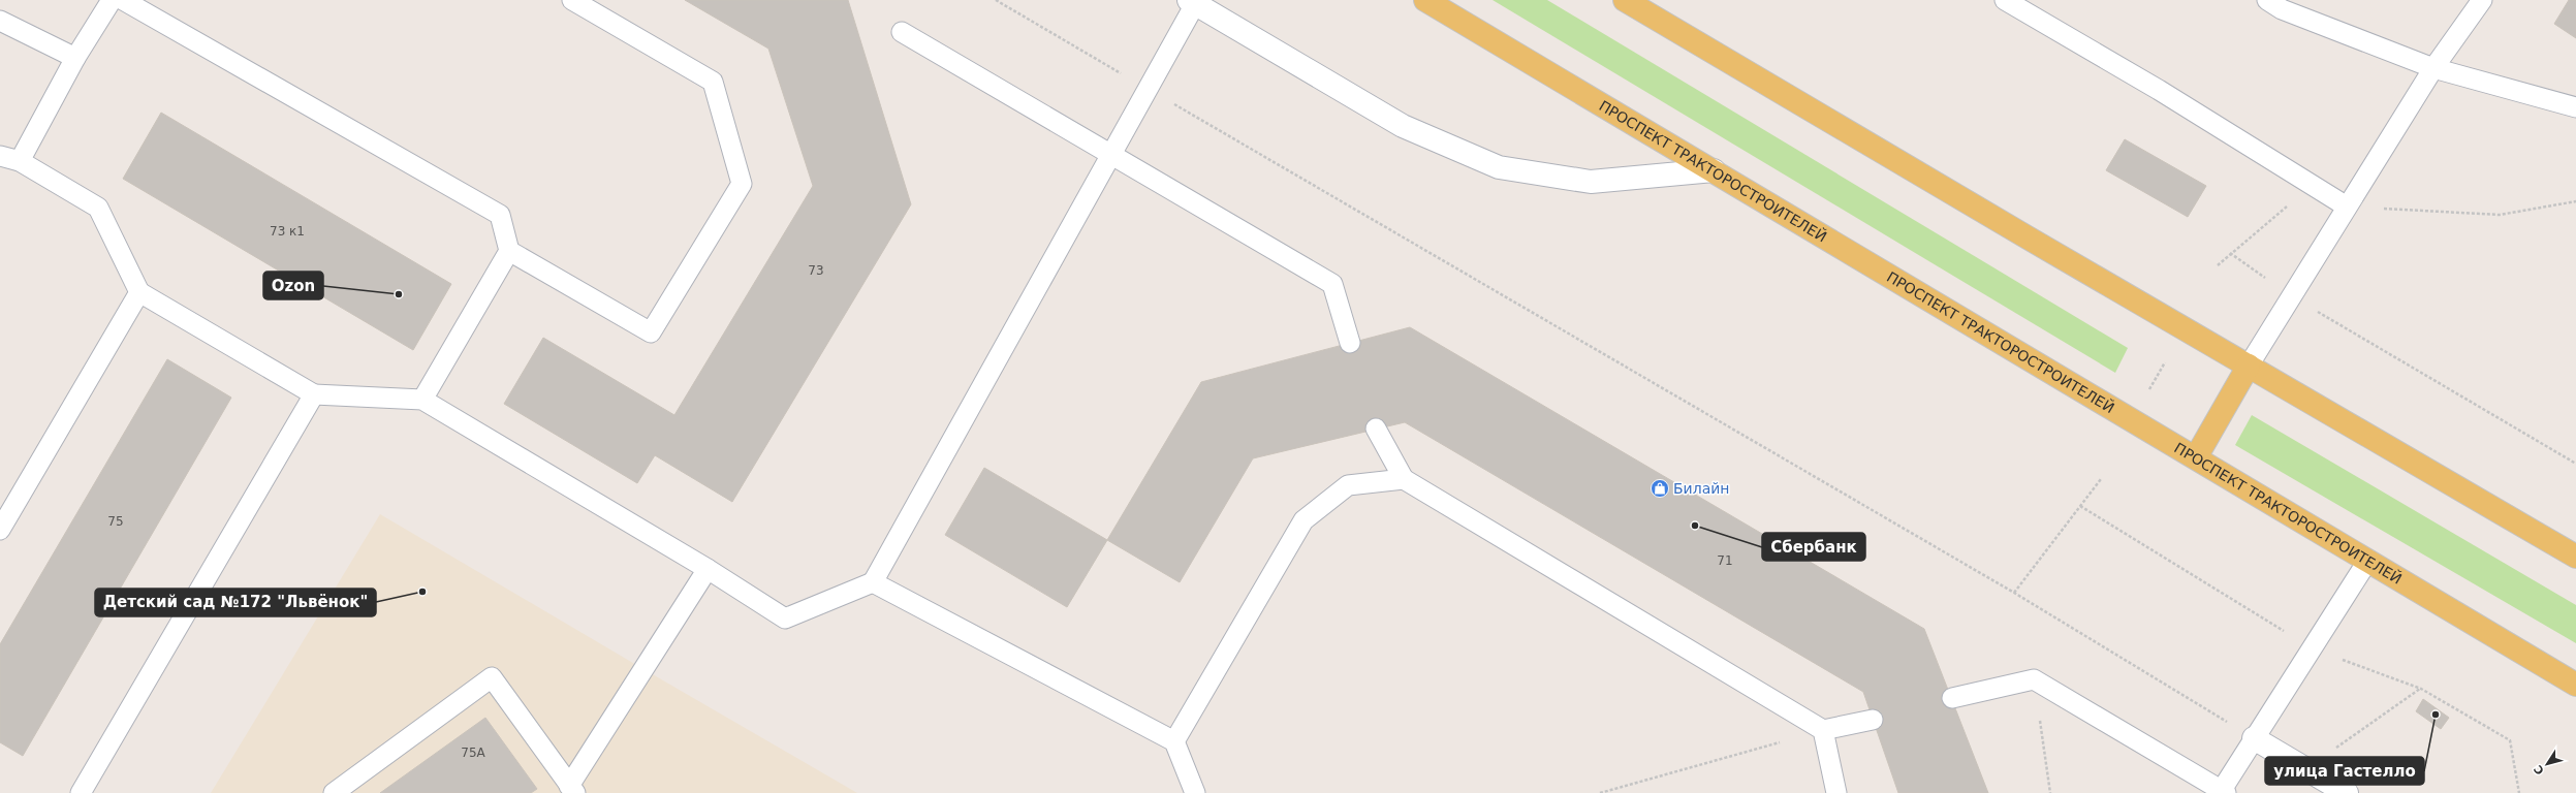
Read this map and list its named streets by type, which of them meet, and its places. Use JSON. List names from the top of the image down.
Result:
{
  "streets": {
    "main road": ["ПРОСПЕКТ ТРАКТОРОСТРОИТЕЛЕЙ"]
  },
  "places": {
    "other": [
      "Ozon",
      "Сбербанк",
      "Детский сад №172 \"Львёнок\"",
      "улица Гастелло"
    ],
    "shop": ["Билайн"]
  },
  "house_numbers": [
    "73 к1",
    "73",
    "75",
    "71",
    "75А"
  ],
  "north": "bottom left"
}
